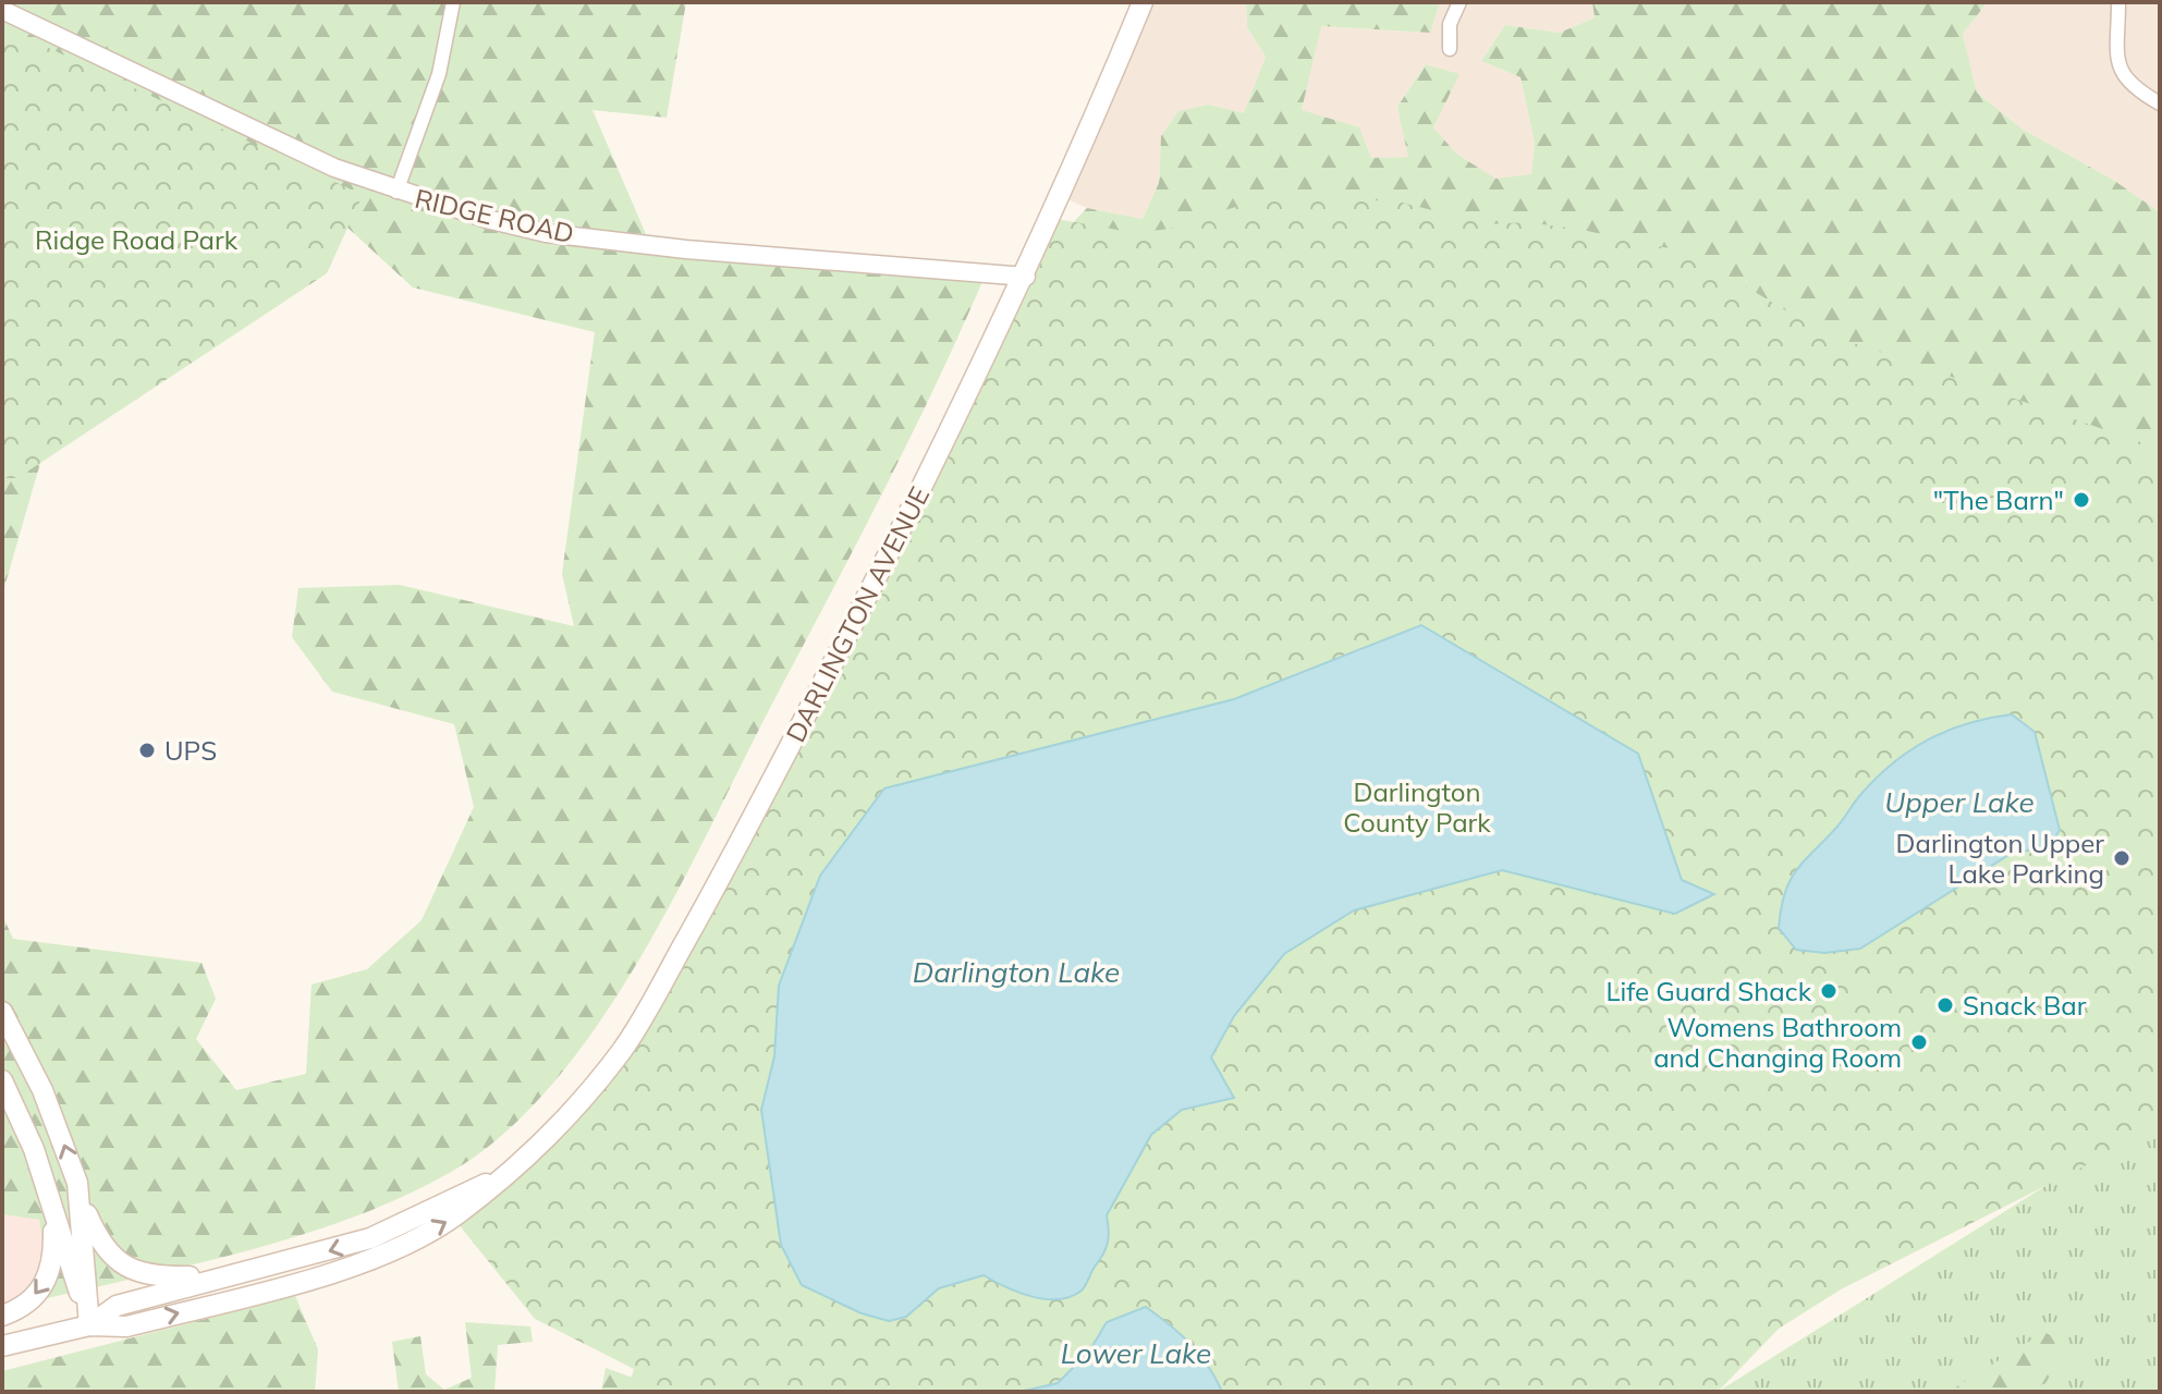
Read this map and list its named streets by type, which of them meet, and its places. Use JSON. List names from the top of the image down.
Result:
{
  "streets": {
    "main road": ["DARLINGTON AVENUE"],
    "street": ["RIDGE ROAD"]
  },
  "crossings": [
    ["RIDGE ROAD", "DARLINGTON AVENUE"]
  ],
  "water": ["Upper Lake", "Darlington Lake", "Lower Lake"],
  "parks": ["Ridge Road Park", "Darlington County Park"],
  "places": [
    "\"The Barn\"",
    "UPS",
    "Darlington Upper Lake Parking",
    "Life Guard Shack",
    "Snack Bar",
    "Womens Bathroom and Changing Room"
  ]
}
